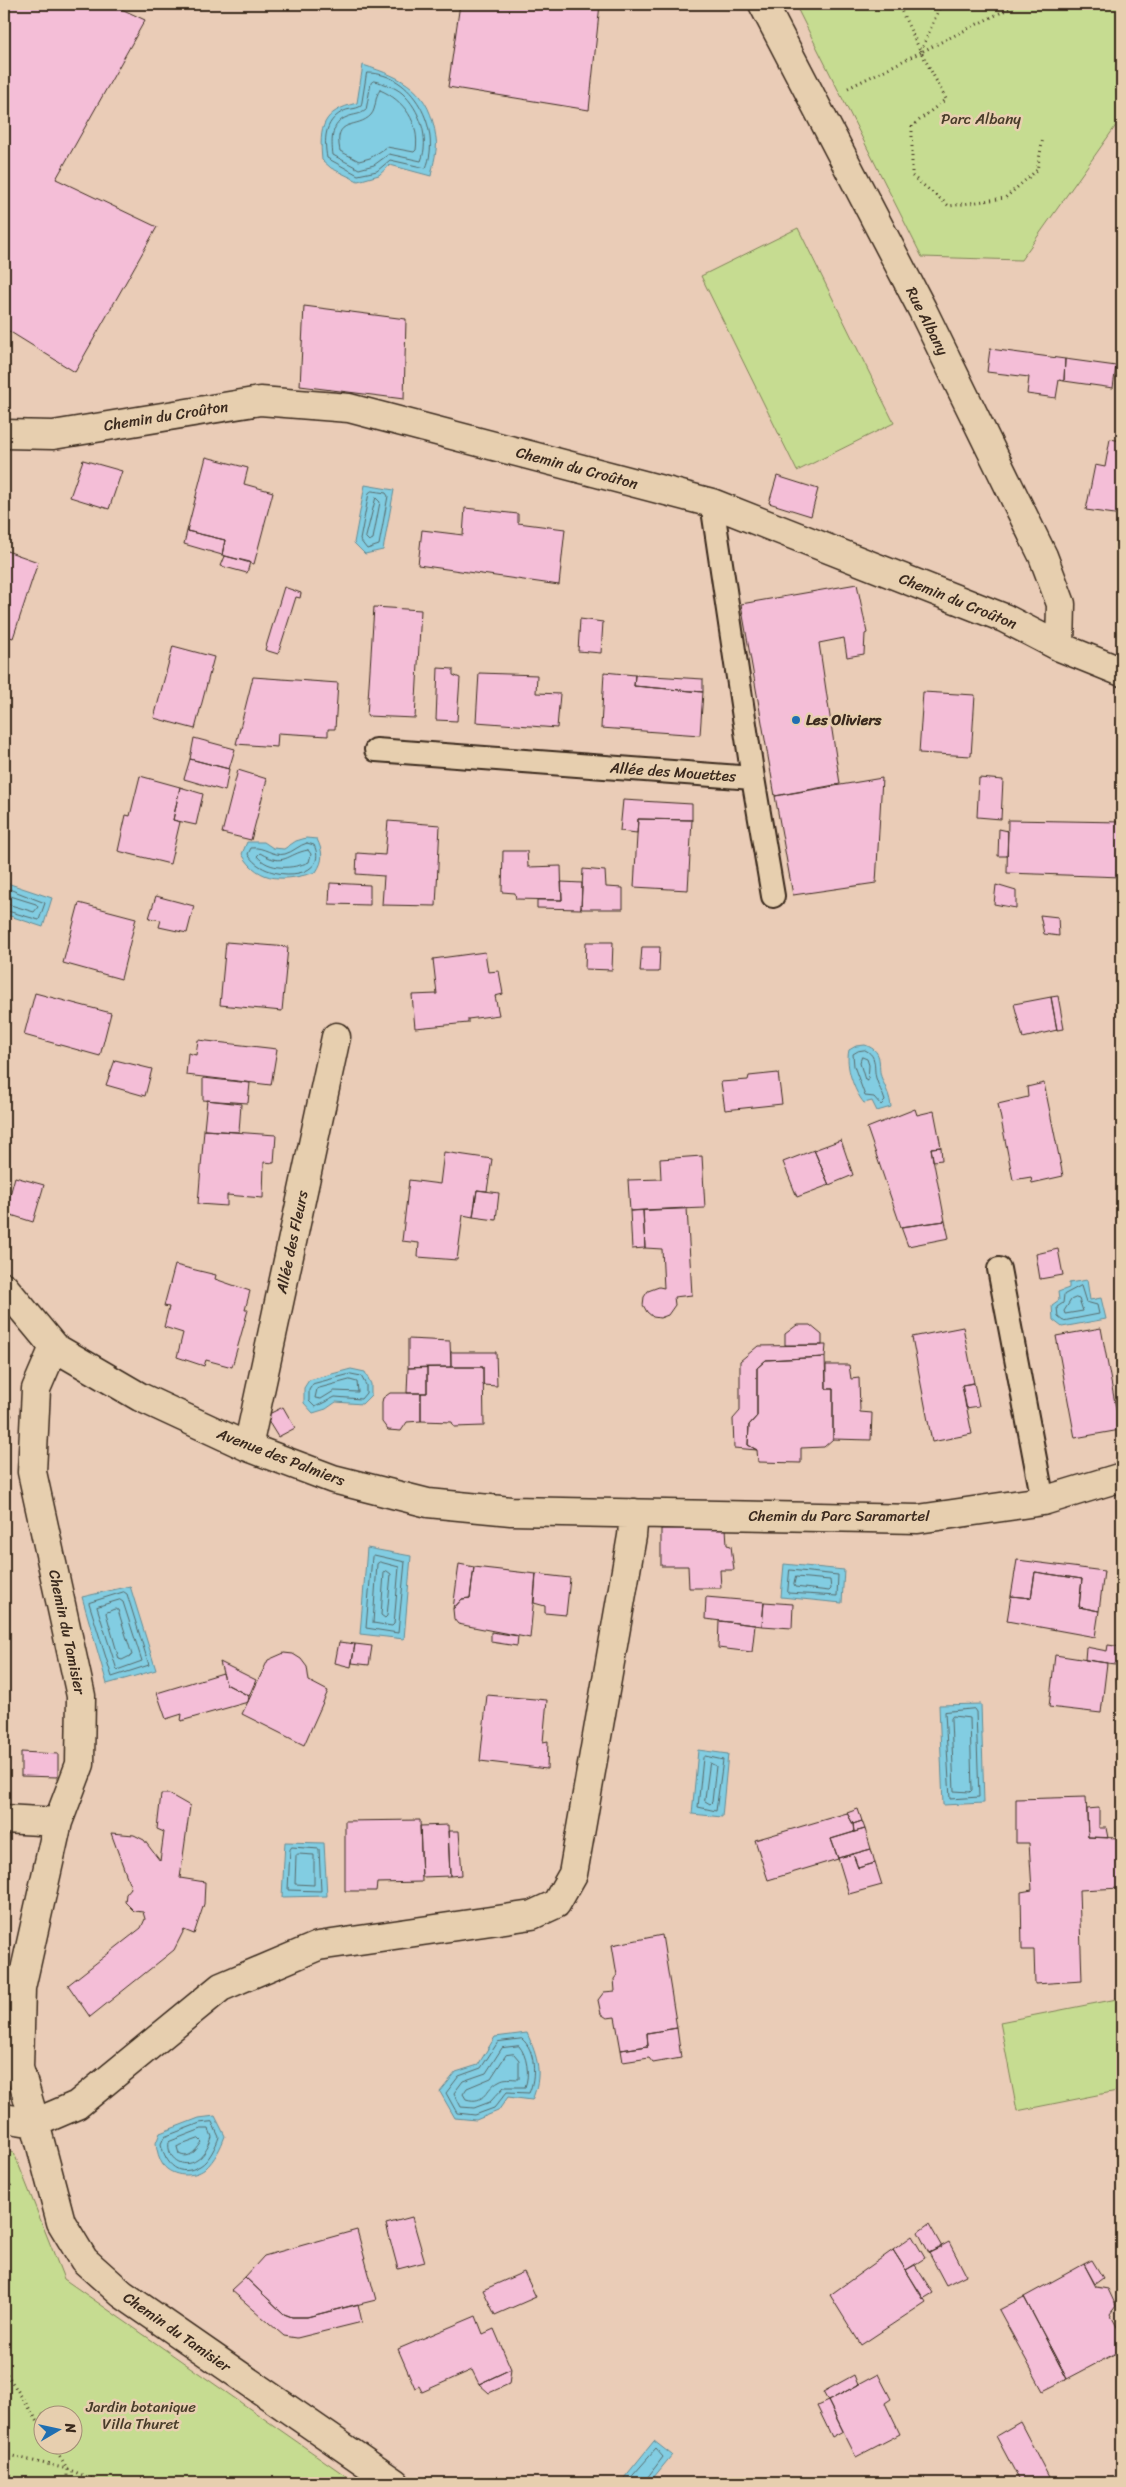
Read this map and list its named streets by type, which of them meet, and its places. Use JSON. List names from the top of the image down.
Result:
{
  "streets": {
    "street": [
      "Rue Albany",
      "Chemin du Croûton",
      "Allée des Fleurs",
      "Avenue des Palmiers",
      "Chemin du Parc Saramartel",
      "Chemin du Tamisier"
    ],
    "lane": ["Allée des Mouettes"]
  },
  "crossings": [
    ["Rue Albany", "Chemin du Croûton"],
    ["Chemin du Croûton", "Allée des Mouettes"],
    ["Allée des Fleurs", "Avenue des Palmiers"],
    ["Avenue des Palmiers", "Chemin du Parc Saramartel"],
    ["Avenue des Palmiers", "Chemin du Tamisier"]
  ],
  "parks": ["Parc Albany", "Jardin botanique Villa Thuret"],
  "places": ["Les Oliviers"],
  "north": "right"
}
